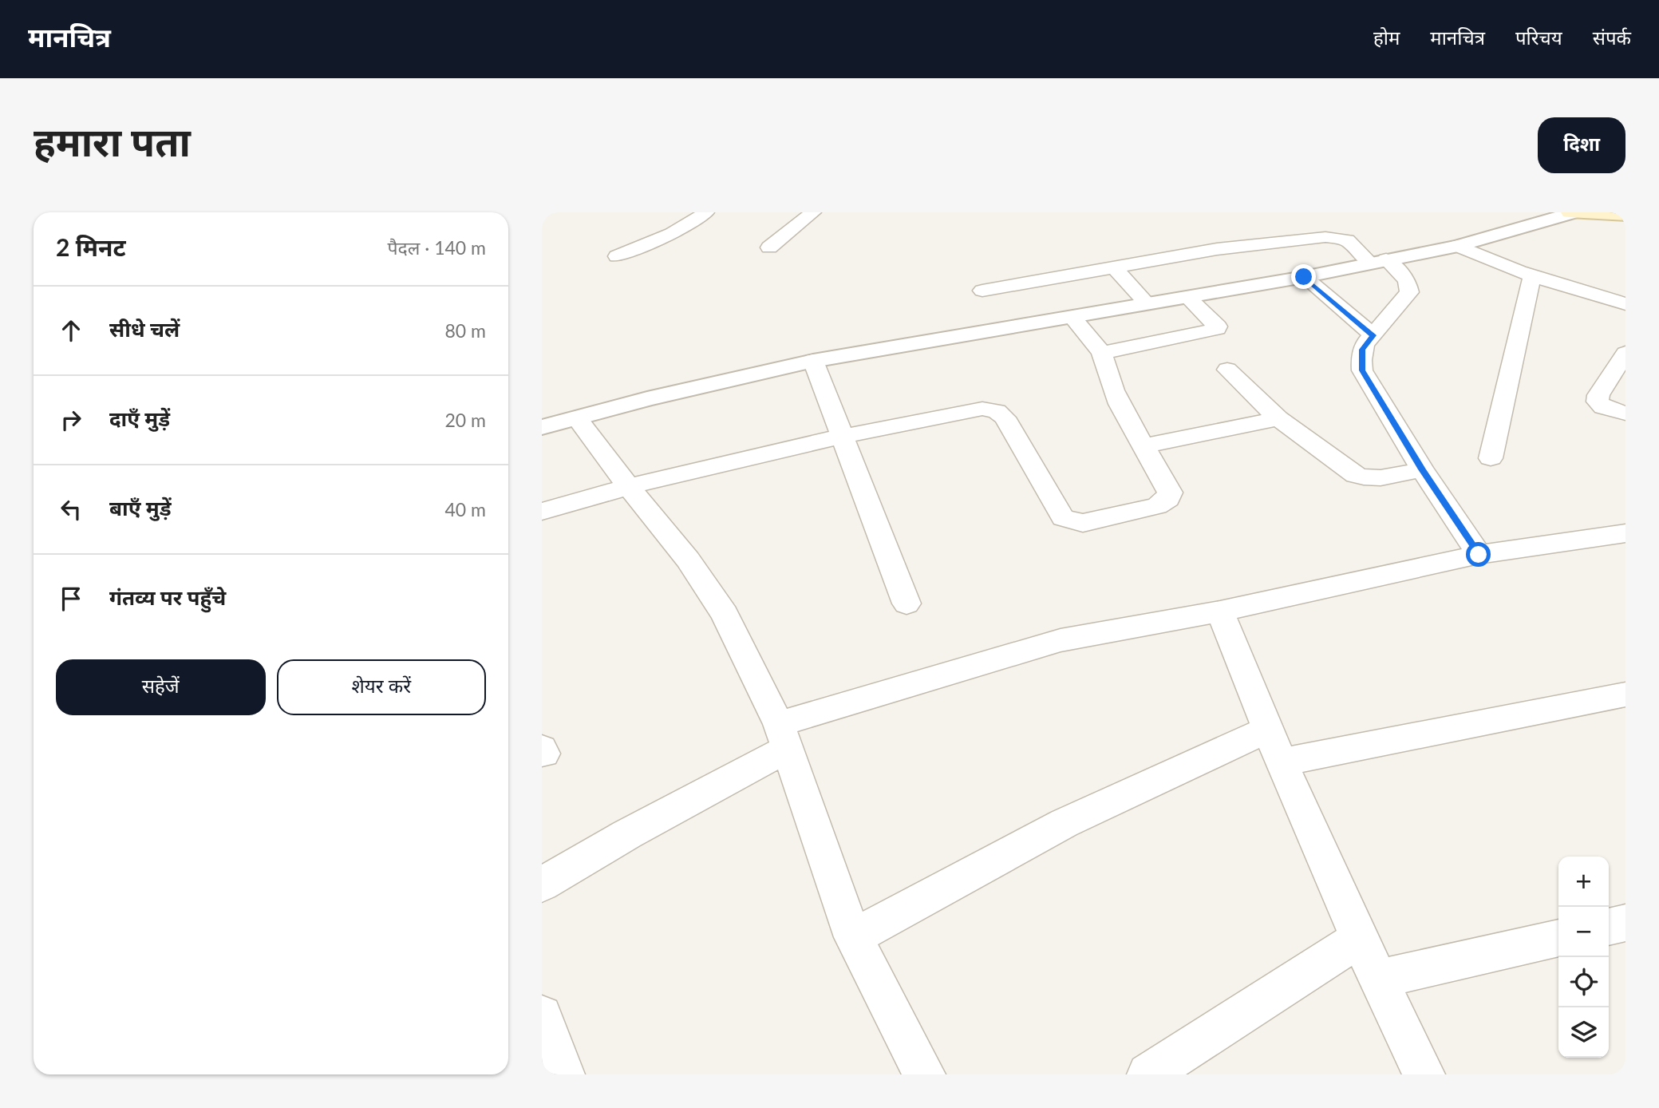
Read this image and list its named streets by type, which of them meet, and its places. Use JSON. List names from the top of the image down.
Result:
{
  "page": {
    "header": "मानचित्र",
    "nav": [
      "होम",
      "मानचित्र",
      "परिचय",
      "संपर्क"
    ],
    "buttons": [
      "दिशा",
      ["सहेजें", "शेयर करें"]
    ],
    "title": "हमारा पता",
    "heading": ["2 मिनट", "पैदल · 140 m"],
    "list": [
      ["सीधे चलें", "80 m"],
      ["दाएँ मुड़ें", "20 m"],
      ["बाएँ मुड़ें", "40 m"],
      "गंतव्य पर पहुँचे"
    ],
    "map_buttons": ["+", "−"]
  }
}
